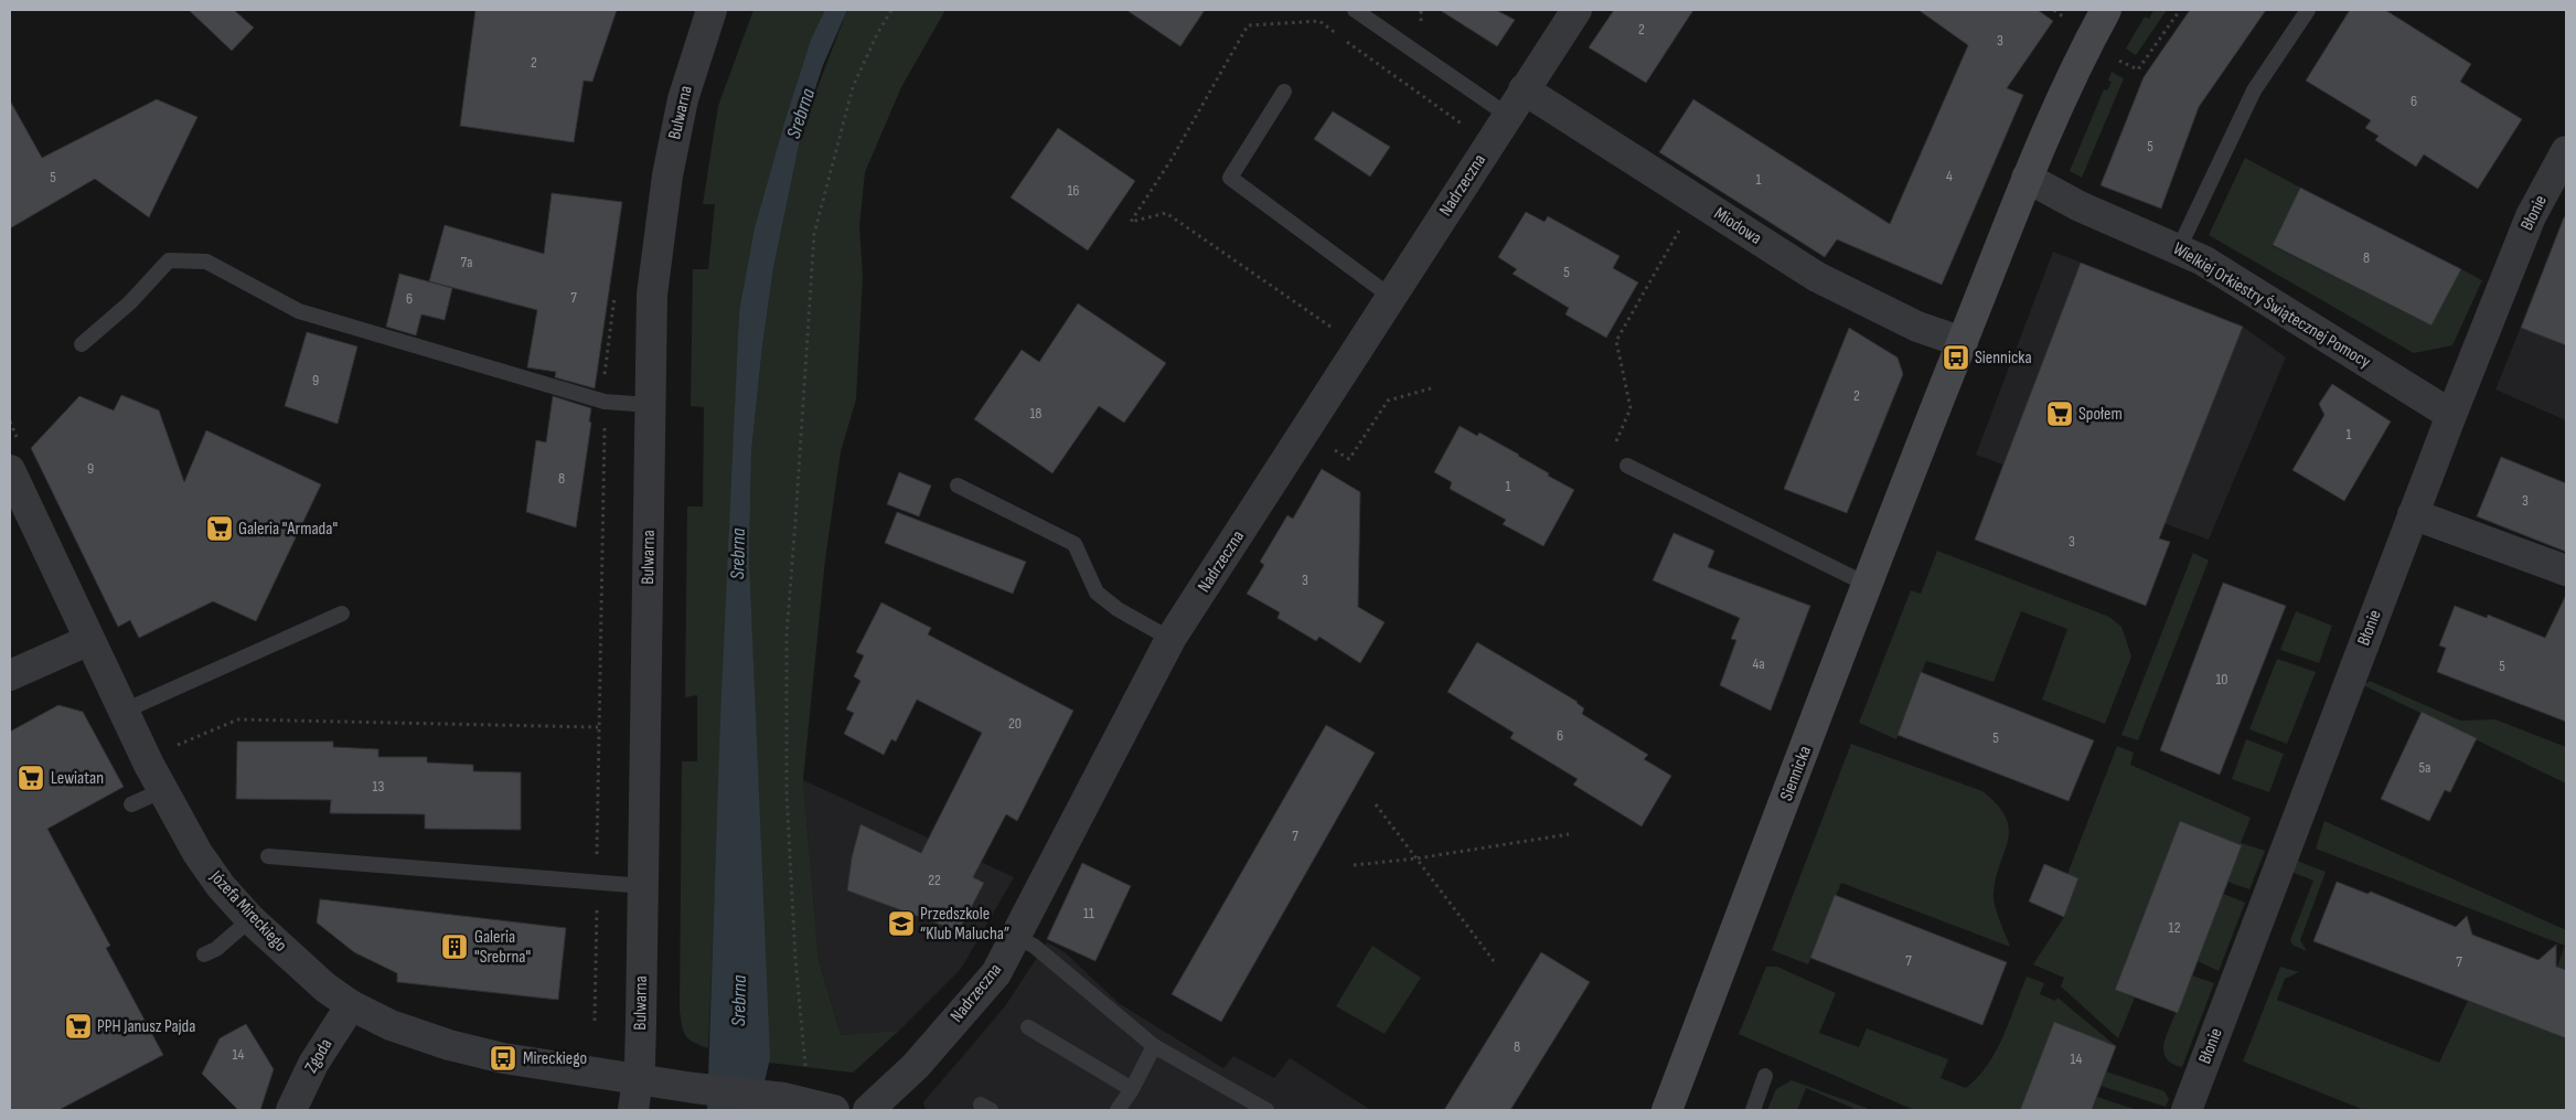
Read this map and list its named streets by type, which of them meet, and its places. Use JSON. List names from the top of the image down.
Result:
{
  "streets": {
    "main road": ["Siennicka"],
    "street": [
      "Bulwarna",
      "Nadrzeczna",
      "Błonie",
      "Miodowa",
      "Wielkiej Orkiestry Świątecznej Pomocy",
      "Józefa Mireckiego",
      "Zgoda"
    ]
  },
  "crossings": [
    ["Bulwarna", "Józefa Mireckiego"],
    ["Nadrzeczna", "Miodowa"],
    ["Błonie", "Wielkiej Orkiestry Świątecznej Pomocy"],
    ["Miodowa", "Siennicka"],
    ["Wielkiej Orkiestry Świątecznej Pomocy", "Siennicka"],
    ["Józefa Mireckiego", "Zgoda"]
  ],
  "water": ["Srebrna"],
  "places": {
    "bus stop": ["Siennicka", "Mireckiego"],
    "supermarket": [
      "Społem",
      "Galeria \"Armada\"",
      "Lewiatan",
      "PPH Janusz Pajda"
    ],
    "school or university": ["Przedszkole “Klub Malucha”"],
    "building": ["Galeria \"Srebrna\""]
  },
  "house_numbers": [
    "2",
    "3",
    "2",
    "6",
    "5",
    "4",
    "5",
    "1",
    "16",
    "8",
    "7a",
    "5",
    "7",
    "6",
    "9",
    "2",
    "18",
    "1",
    "9",
    "8",
    "1",
    "3",
    "3",
    "3",
    "4a",
    "5",
    "10",
    "20",
    "6",
    "5",
    "5a",
    "13",
    "7",
    "22",
    "11",
    "12",
    "7",
    "7",
    "8",
    "14",
    "14"
  ]
}
